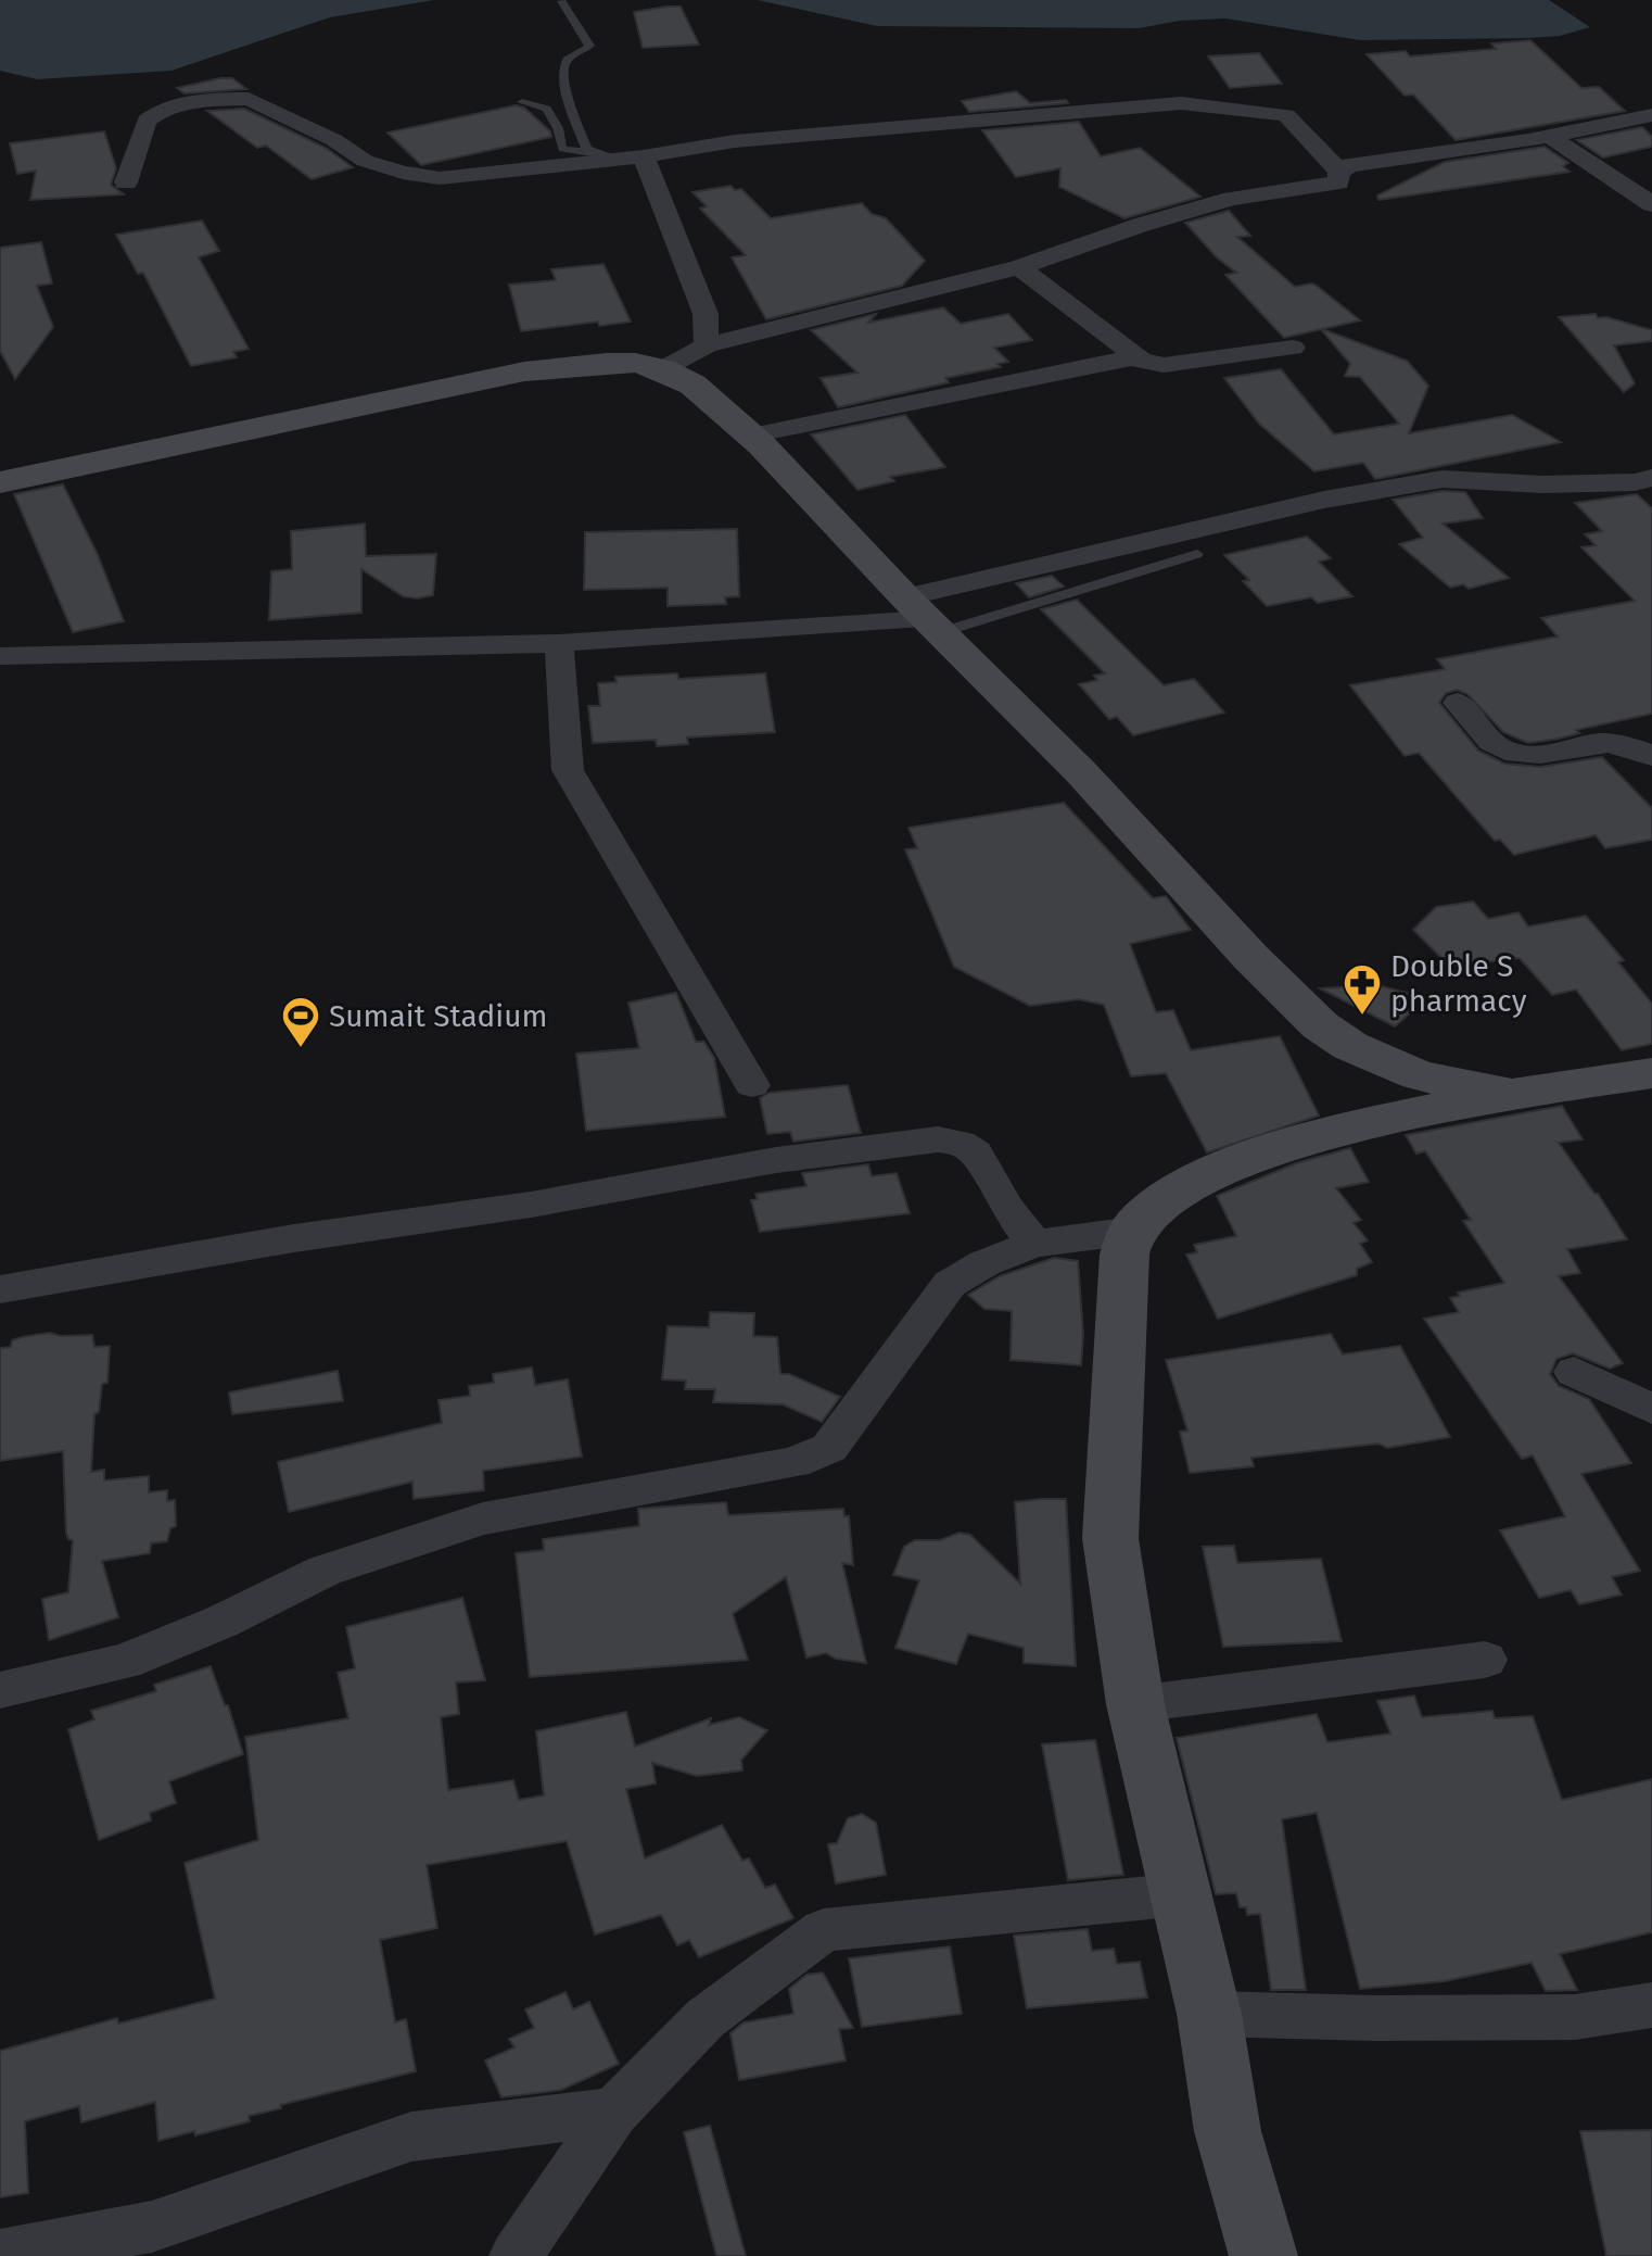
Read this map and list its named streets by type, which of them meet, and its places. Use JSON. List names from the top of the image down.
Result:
{
  "places": {
    "pharmacy": ["Double S pharmacy"],
    "sports": ["Sumait Stadium"]
  }
}
